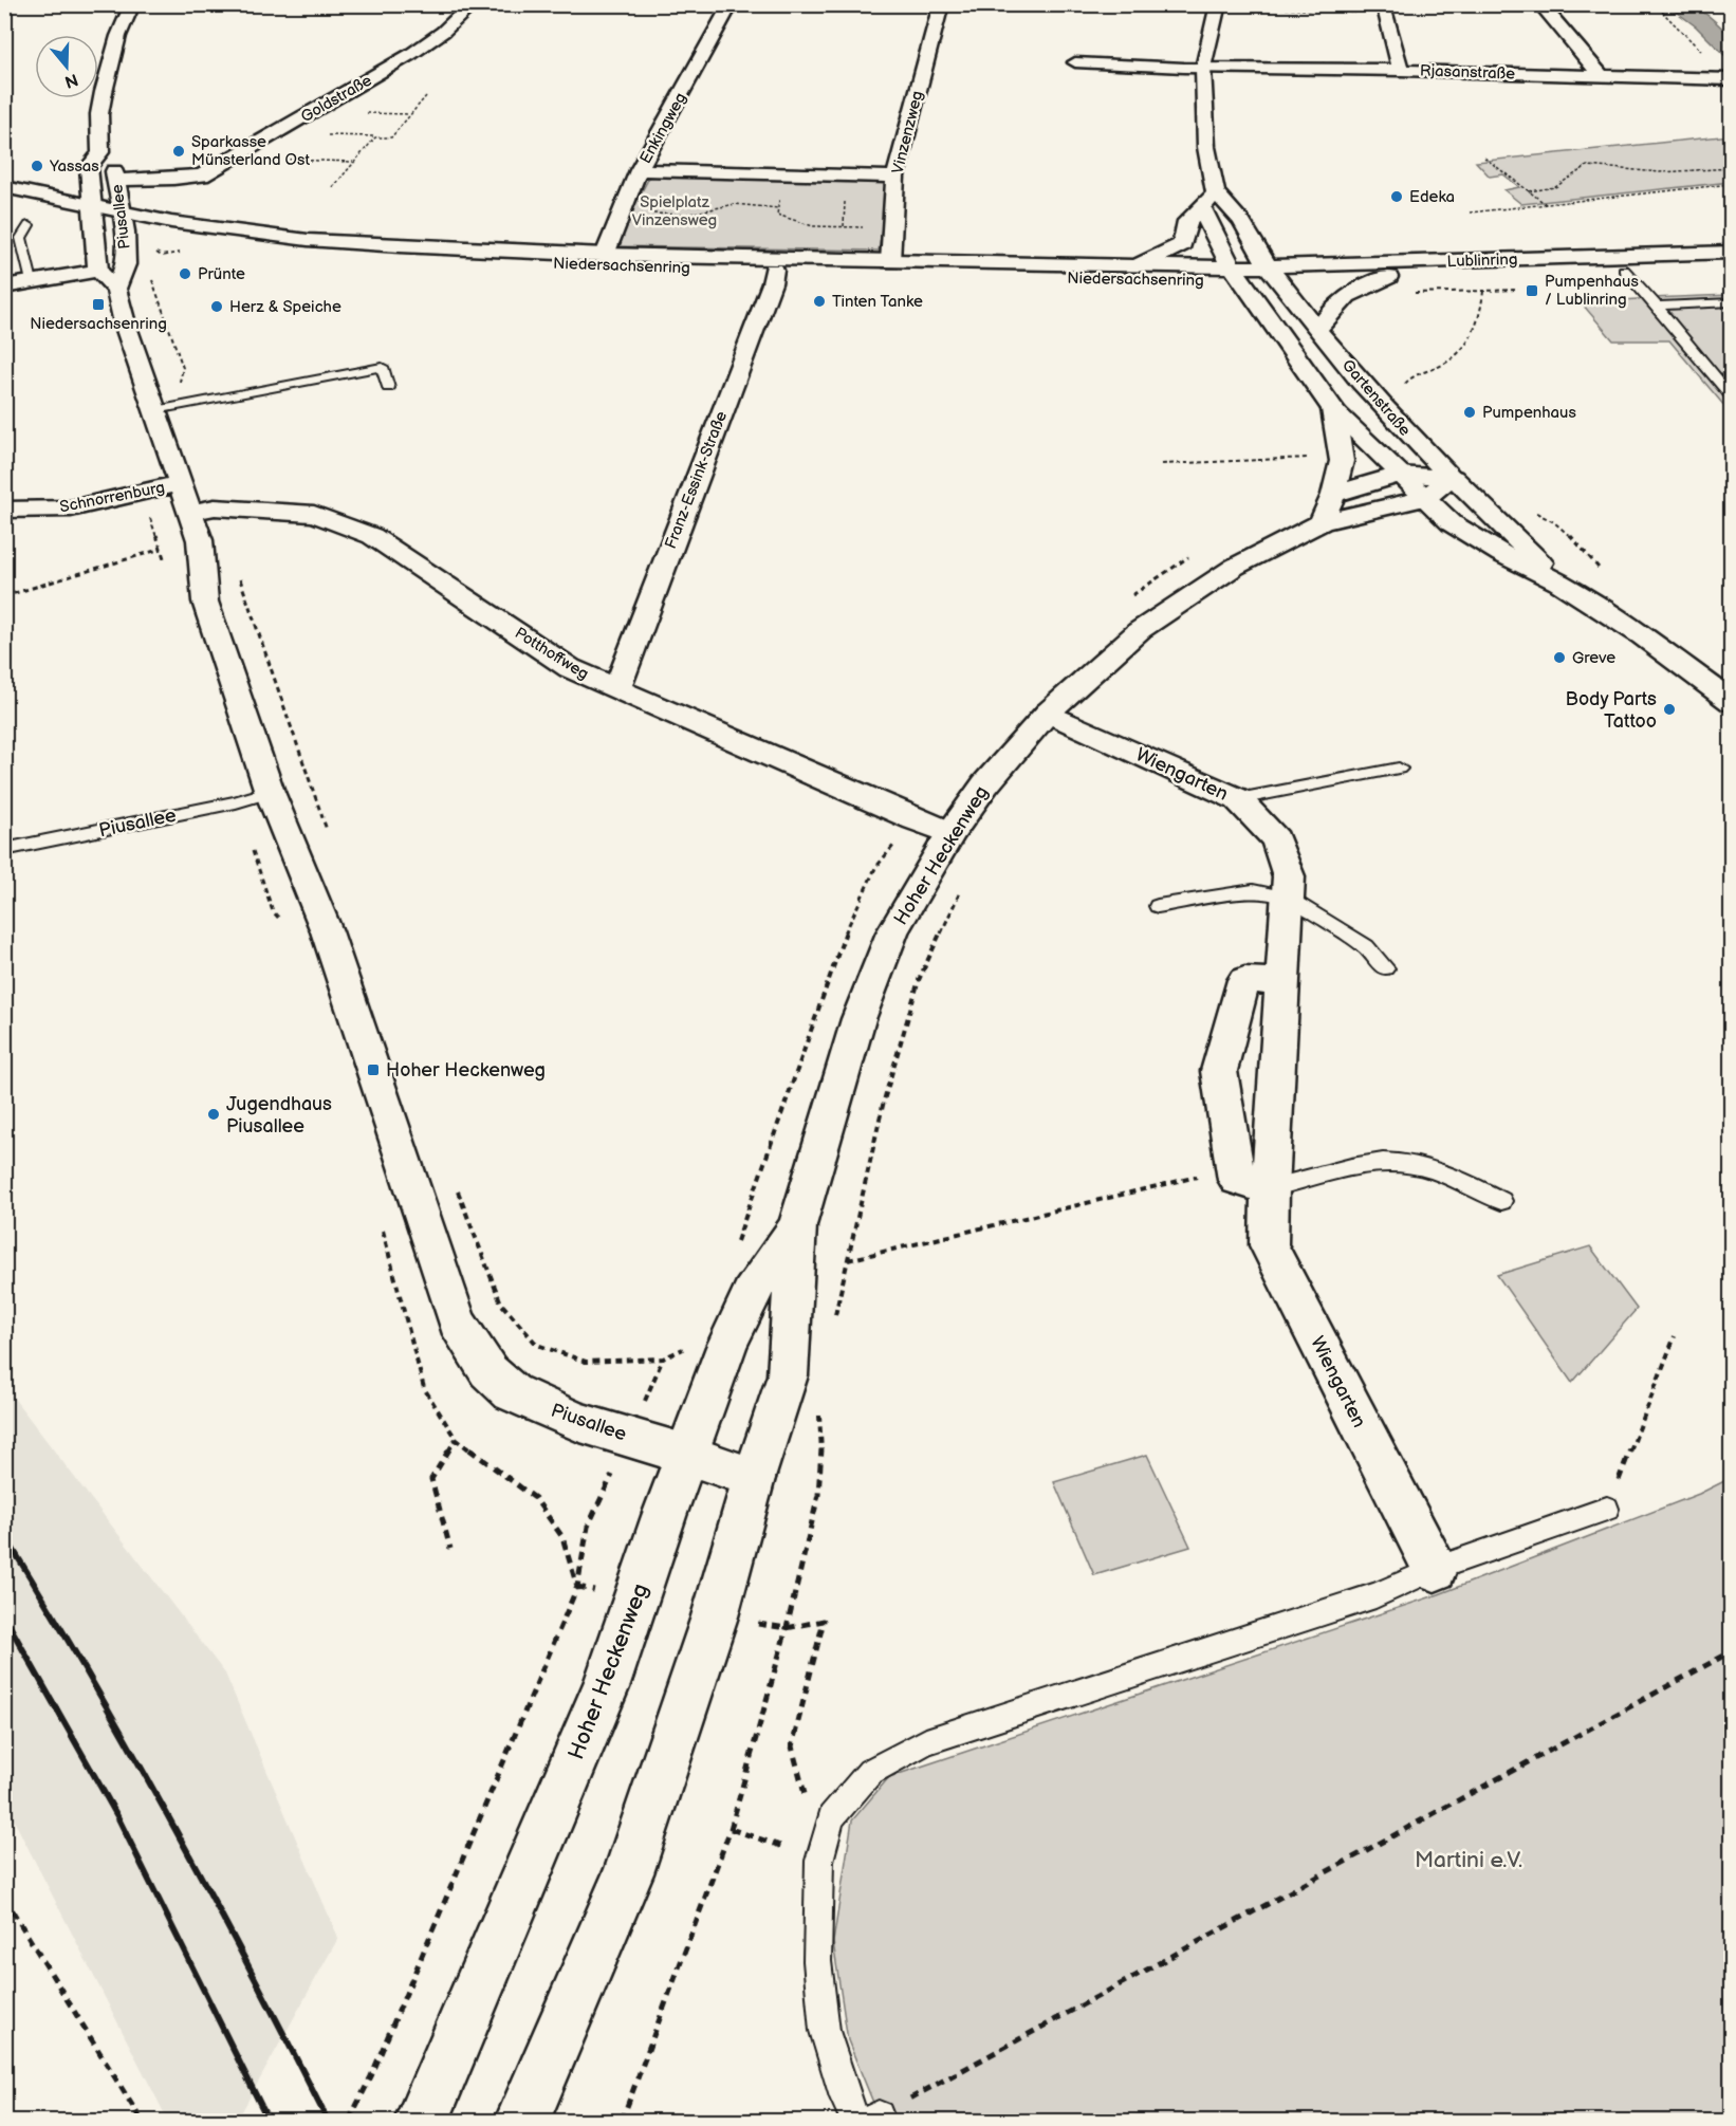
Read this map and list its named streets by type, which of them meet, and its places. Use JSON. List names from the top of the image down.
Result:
{
  "streets": {
    "street": [
      "Rjasanstraße",
      "Goldstraße",
      "Enkingweg",
      "Vinzenzweg",
      "Piusallee",
      "Lublinring",
      "Niedersachsenring",
      "Gartenstraße",
      "Franz-Essink-Straße",
      "Schnorrenburg",
      "Potthoffweg",
      "Wiengarten",
      "Hoher Heckenweg"
    ]
  },
  "crossings": [
    ["Goldstraße", "Piusallee"],
    ["Enkingweg", "Niedersachsenring"],
    ["Vinzenzweg", "Niedersachsenring"],
    ["Piusallee", "Niedersachsenring"],
    ["Piusallee", "Schnorrenburg"],
    ["Piusallee", "Potthoffweg"],
    ["Piusallee", "Hoher Heckenweg"],
    ["Lublinring", "Niedersachsenring"],
    ["Lublinring", "Gartenstraße"],
    ["Niedersachsenring", "Gartenstraße"],
    ["Niedersachsenring", "Franz-Essink-Straße"],
    ["Gartenstraße", "Hoher Heckenweg"],
    ["Franz-Essink-Straße", "Potthoffweg"],
    ["Potthoffweg", "Hoher Heckenweg"],
    ["Wiengarten", "Hoher Heckenweg"]
  ],
  "parks": ["Spielplatz Vinzensweg", "Martini e.V."],
  "places": {
    "other": [
      "Sparkasse Münsterland Ost",
      "Yassas",
      "Edeka",
      "Prünte",
      "Tinten Tanke",
      "Herz & Speiche",
      "Pumpenhaus",
      "Greve",
      "Body Parts Tattoo",
      "Jugendhaus Piusallee"
    ],
    "transit": ["Pumpenhaus / Lublinring", "Niedersachsenring", "Hoher Heckenweg"]
  },
  "north": "bottom"
}
